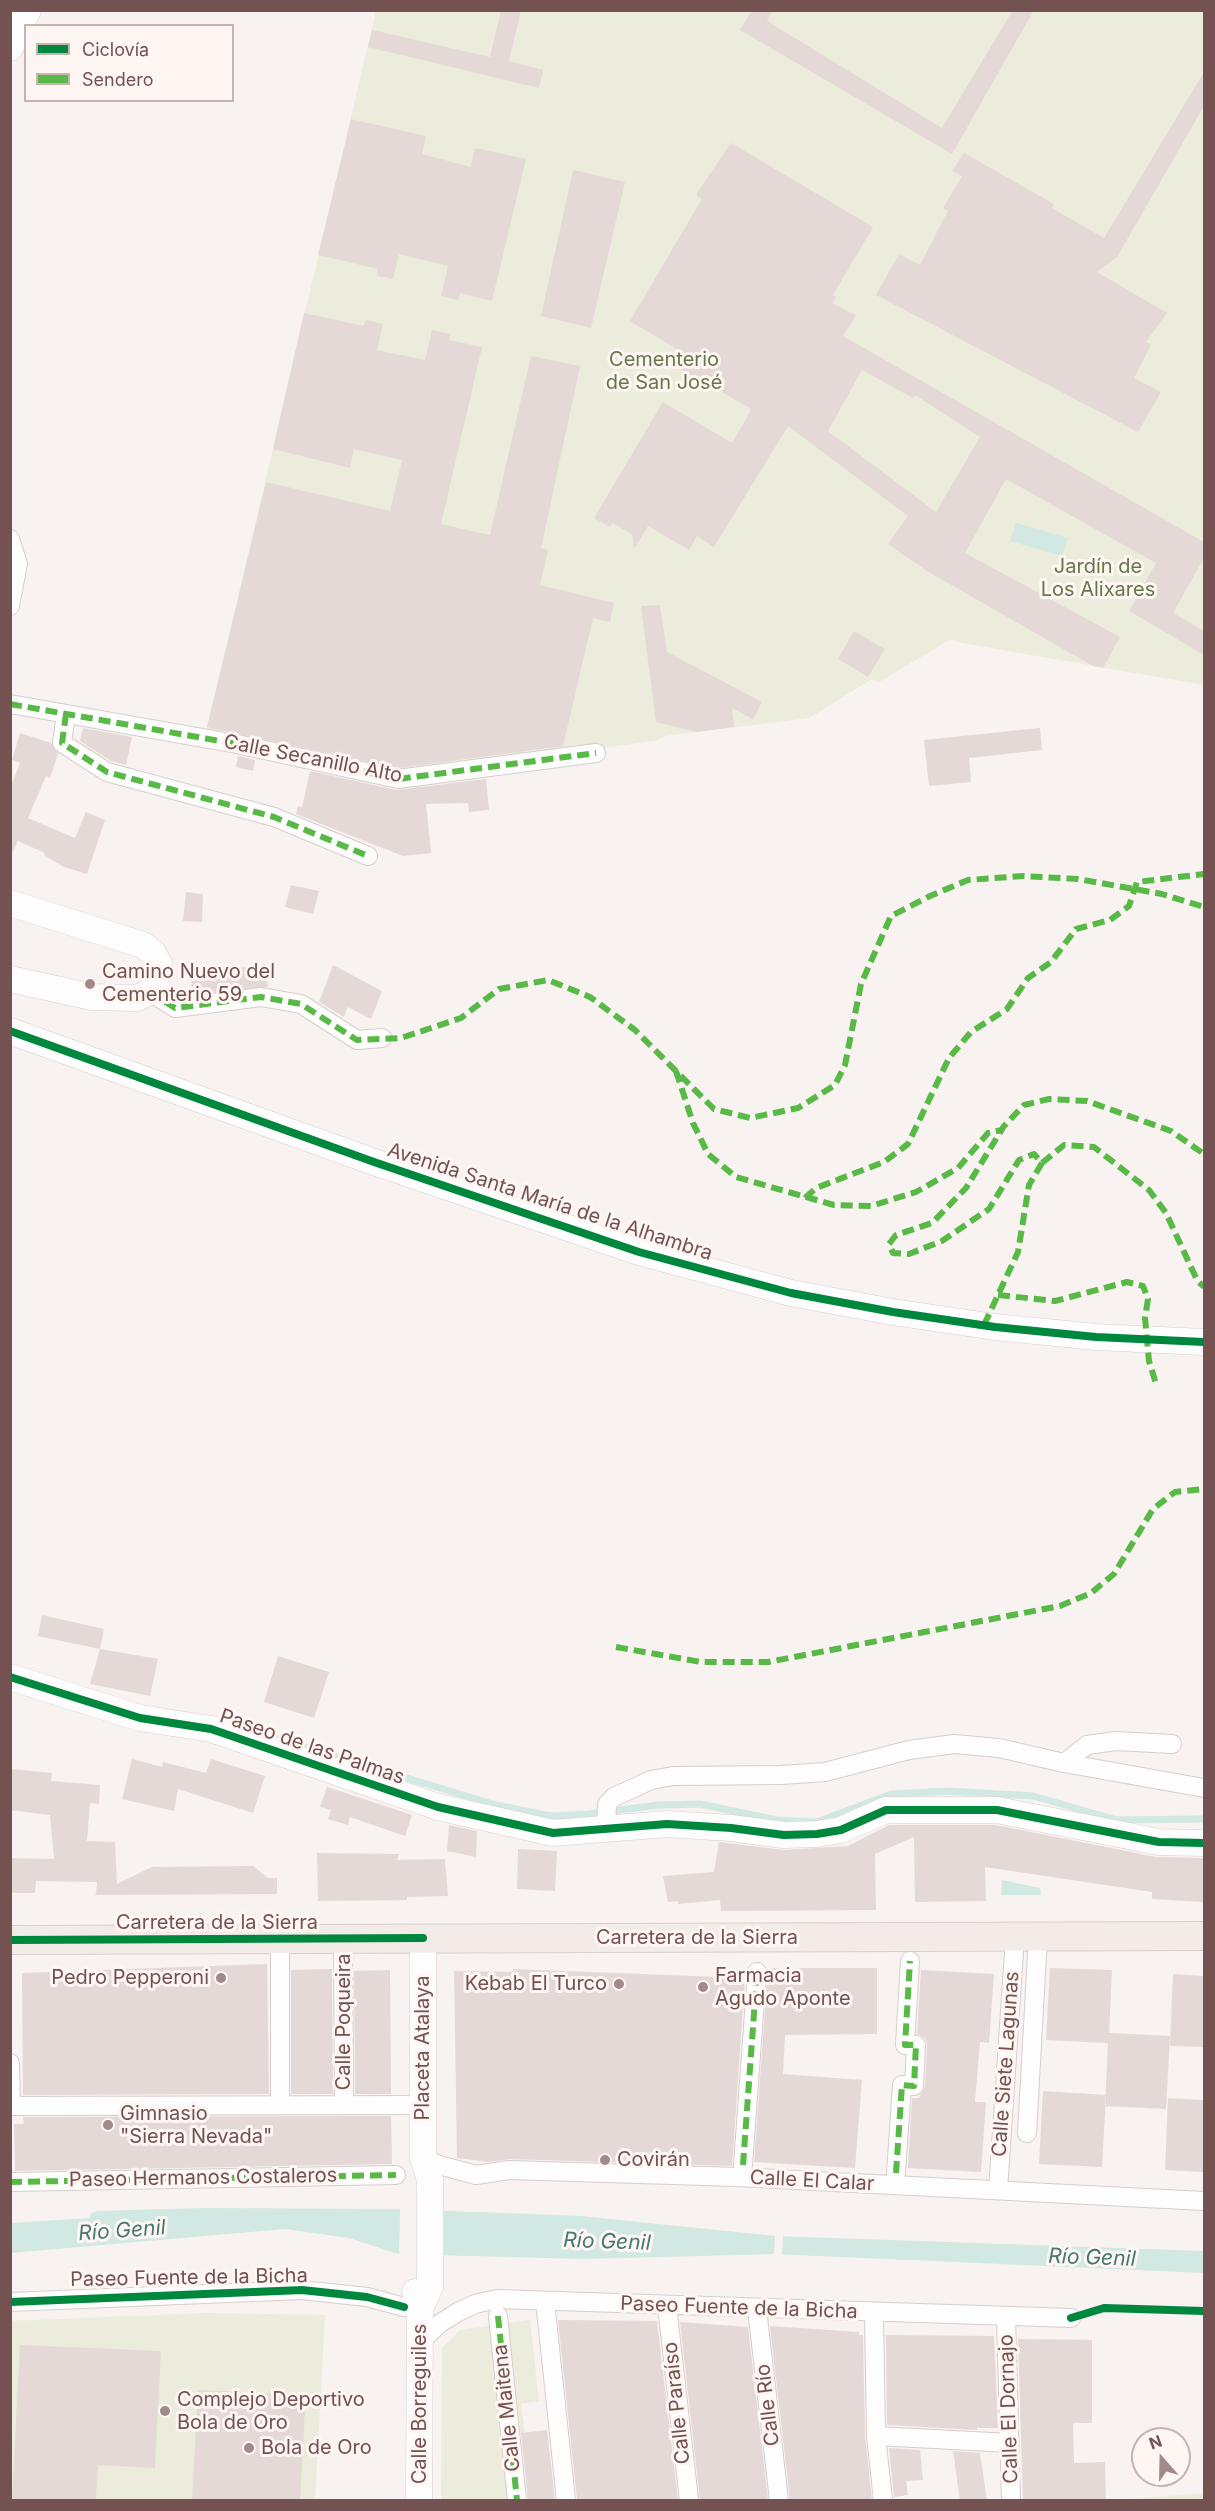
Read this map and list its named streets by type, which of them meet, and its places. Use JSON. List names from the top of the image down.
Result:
{
  "streets": {
    "main road": ["Carretera de la Sierra"],
    "street": [
      "Calle Secanillo Alto",
      "Avenida Santa María de la Alhambra",
      "Paseo de las Palmas",
      "Calle Poqueira",
      "Placeta Atalaya",
      "Calle Siete Lagunas",
      "Paseo Hermanos Costaleros",
      "Calle El Calar",
      "Paseo Fuente de la Bicha",
      "Calle Paraíso",
      "Calle Borreguiles",
      "Calle Río",
      "Calle Maitena",
      "Calle El Dornajo"
    ]
  },
  "crossings": [
    ["Carretera de la Sierra", "Calle Poqueira"],
    ["Carretera de la Sierra", "Placeta Atalaya"],
    ["Carretera de la Sierra", "Calle Siete Lagunas"],
    ["Placeta Atalaya", "Paseo Hermanos Costaleros"],
    ["Placeta Atalaya", "Calle El Calar"],
    ["Placeta Atalaya", "Paseo Fuente de la Bicha"],
    ["Placeta Atalaya", "Calle Borreguiles"],
    ["Calle Siete Lagunas", "Calle El Calar"],
    ["Paseo Hermanos Costaleros", "Calle El Calar"],
    ["Paseo Fuente de la Bicha", "Calle Paraíso"],
    ["Paseo Fuente de la Bicha", "Calle Borreguiles"],
    ["Paseo Fuente de la Bicha", "Calle Río"],
    ["Paseo Fuente de la Bicha", "Calle El Dornajo"]
  ],
  "water": ["Río Genil"],
  "parks": ["Cementerio de San José", "Jardín de Los Alixares"],
  "places": [
    "Camino Nuevo del Cementerio 59",
    "Pedro Pepperoni",
    "Kebab El Turco",
    "Farmacia Agudo Aponte",
    "Gimnasio \"Sierra Nevada\"",
    "Covirán",
    "Complejo Deportivo Bola de Oro",
    "Bola de Oro"
  ],
  "legend": ["Ciclovía", "Sendero"],
  "north": "top"
}
